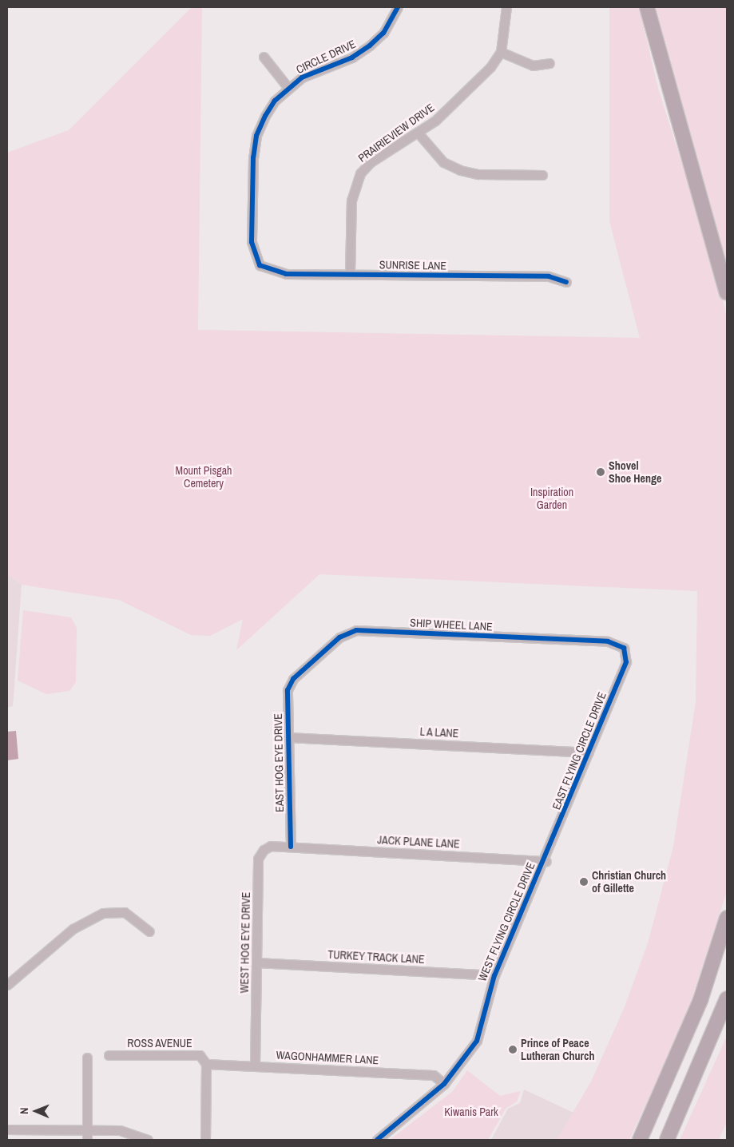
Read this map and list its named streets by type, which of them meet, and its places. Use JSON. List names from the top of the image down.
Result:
{
  "streets": {
    "street": [
      "CIRCLE DRIVE",
      "PRAIRIEVIEW DRIVE",
      "SUNRISE LANE",
      "SHIP WHEEL LANE",
      "L A LANE",
      "EAST FLYING CIRCLE DRIVE",
      "EAST HOG EYE DRIVE",
      "JACK PLANE LANE",
      "WEST FLYING CIRCLE DRIVE",
      "WEST HOG EYE DRIVE",
      "TURKEY TRACK LANE",
      "ROSS AVENUE",
      "WAGONHAMMER LANE"
    ]
  },
  "crossings": [
    ["CIRCLE DRIVE", "SUNRISE LANE"],
    ["PRAIRIEVIEW DRIVE", "SUNRISE LANE"],
    ["SHIP WHEEL LANE", "EAST FLYING CIRCLE DRIVE"],
    ["SHIP WHEEL LANE", "EAST HOG EYE DRIVE"],
    ["L A LANE", "EAST FLYING CIRCLE DRIVE"],
    ["L A LANE", "EAST HOG EYE DRIVE"],
    ["EAST FLYING CIRCLE DRIVE", "JACK PLANE LANE"],
    ["EAST FLYING CIRCLE DRIVE", "WEST FLYING CIRCLE DRIVE"],
    ["EAST HOG EYE DRIVE", "JACK PLANE LANE"],
    ["EAST HOG EYE DRIVE", "WEST HOG EYE DRIVE"],
    ["JACK PLANE LANE", "WEST FLYING CIRCLE DRIVE"],
    ["JACK PLANE LANE", "WEST HOG EYE DRIVE"],
    ["WEST FLYING CIRCLE DRIVE", "TURKEY TRACK LANE"],
    ["WEST FLYING CIRCLE DRIVE", "WAGONHAMMER LANE"],
    ["WEST HOG EYE DRIVE", "TURKEY TRACK LANE"],
    ["WEST HOG EYE DRIVE", "WAGONHAMMER LANE"],
    ["ROSS AVENUE", "WAGONHAMMER LANE"]
  ],
  "parks": ["Mount Pisgah Cemetery", "Inspiration Garden", "Kiwanis Park"],
  "places": ["Shovel Shoe Henge", "Christian Church of Gillette", "Prince of Peace Lutheran Church"],
  "north": "left"
}
